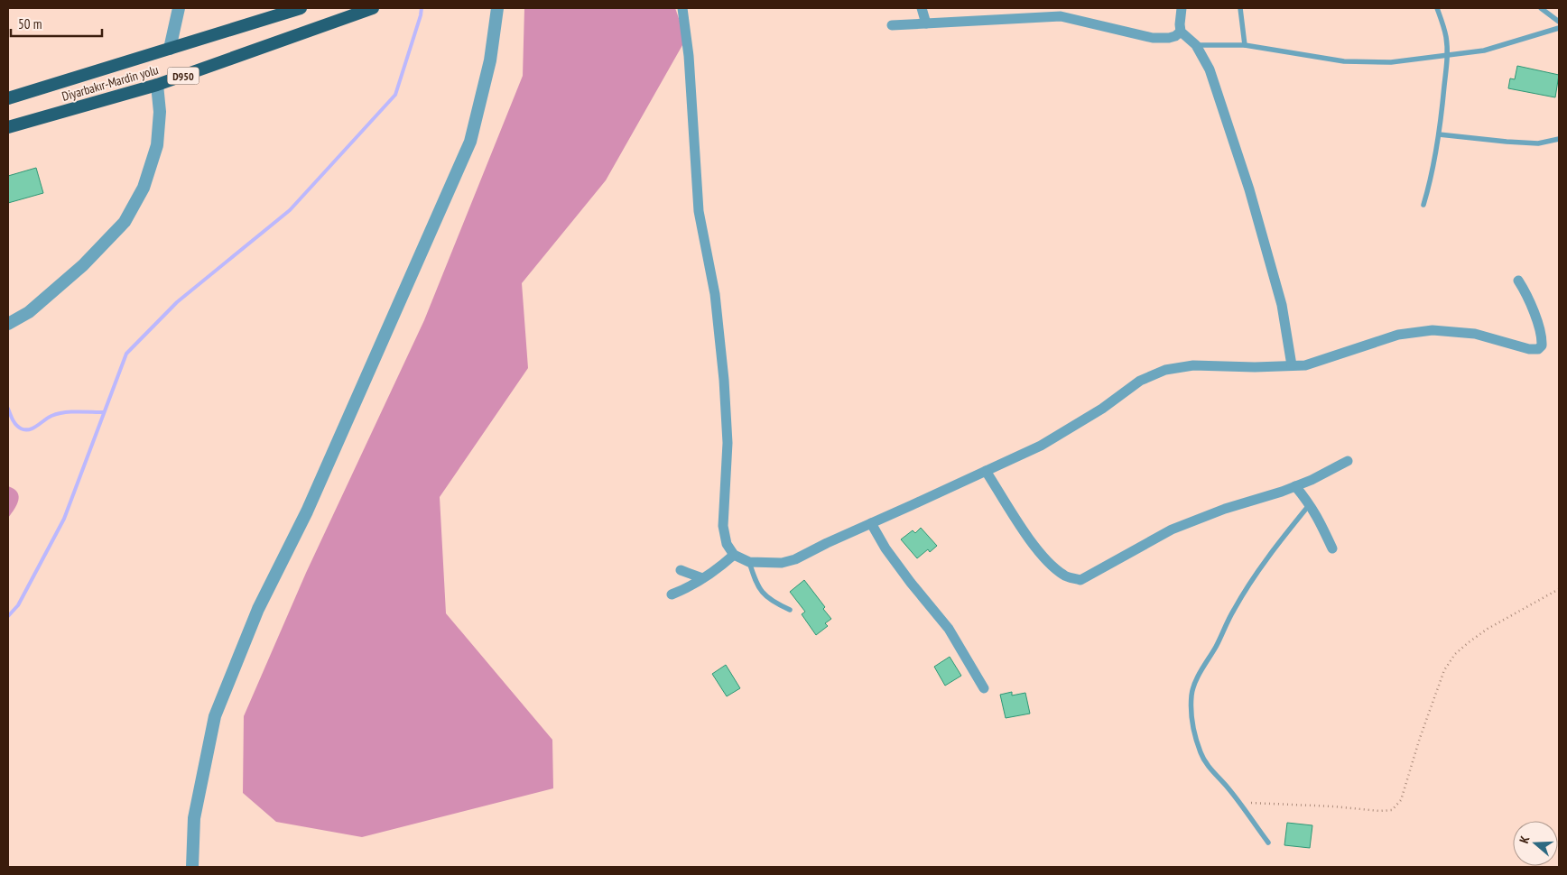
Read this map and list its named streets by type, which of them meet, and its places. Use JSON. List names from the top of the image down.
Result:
{
  "streets": {
    "highway": ["D950", "Diyarbakır-Mardin yolu"]
  },
  "scale_bar": "50 m",
  "north": "left"
}
